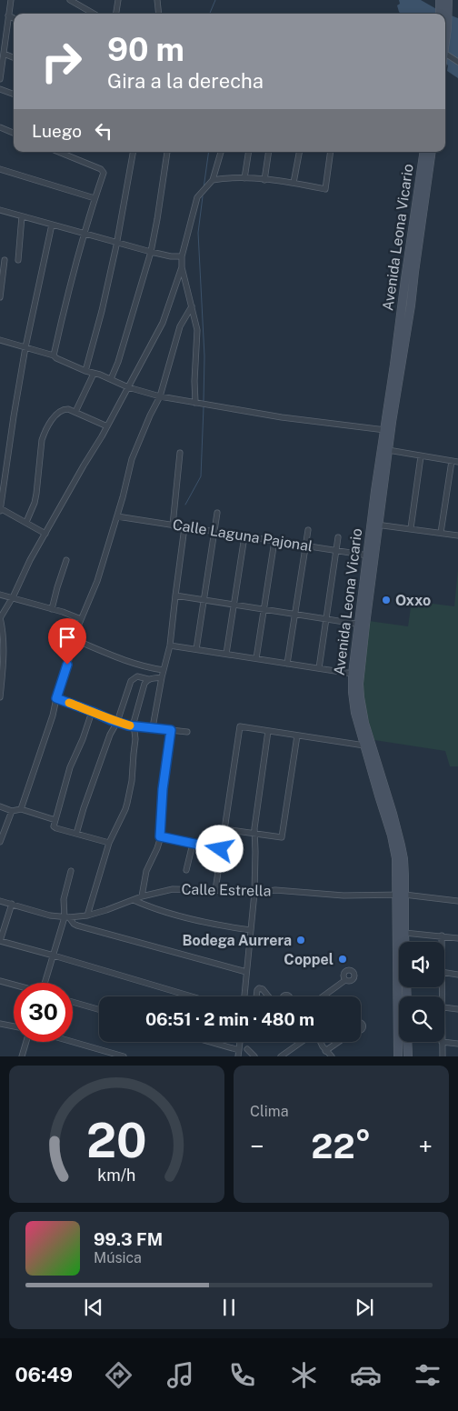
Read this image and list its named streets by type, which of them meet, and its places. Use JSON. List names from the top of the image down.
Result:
{
  "streets": {
    "street": ["Avenida Leona Vicario", "Calle Laguna Pajonal", "Calle Estrella"]
  },
  "crossings": [
    ["Avenida Leona Vicario", "Calle Laguna Pajonal"],
    ["Avenida Leona Vicario", "Calle Estrella"]
  ],
  "places": ["Oxxo", "Bodega Aurrera", "Coppel"],
  "page": {
    "turn": ["90 m", "Gira a la derecha"],
    "then": "Luego",
    "limit": "30",
    "trip": "06:51 · 2 min · 480 m",
    "tile": "Clima",
    "heat": ["−", "22°", "+"],
    "song": ["99.3 FM", "Música"],
    "tabs": "06:49",
    "gauge": ["20", "km/h"]
  }
}
